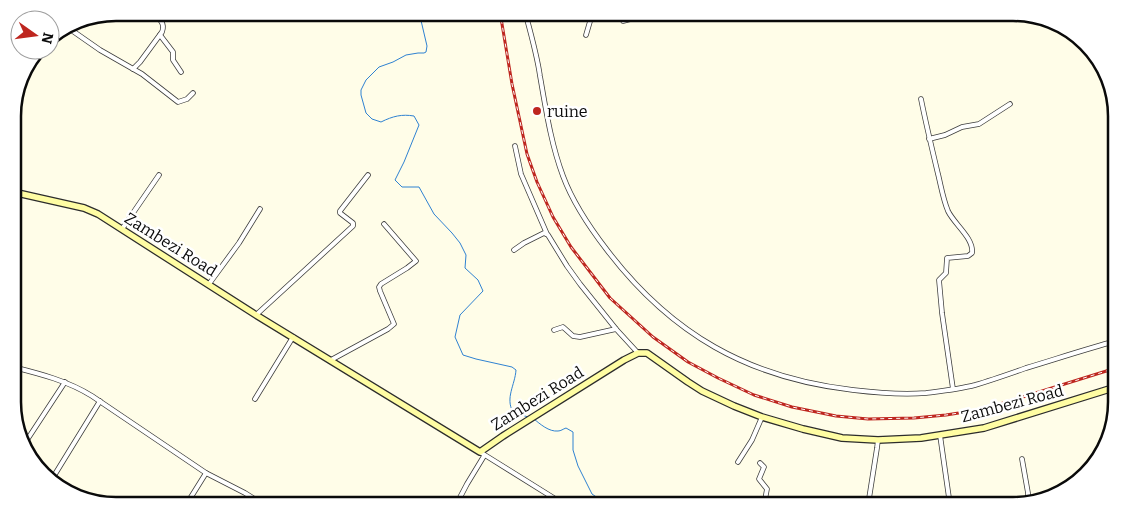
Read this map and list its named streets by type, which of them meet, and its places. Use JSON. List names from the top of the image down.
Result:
{
  "streets": {
    "main road": ["Zambezi Road"]
  },
  "places": ["ruine"],
  "north": "right"
}
